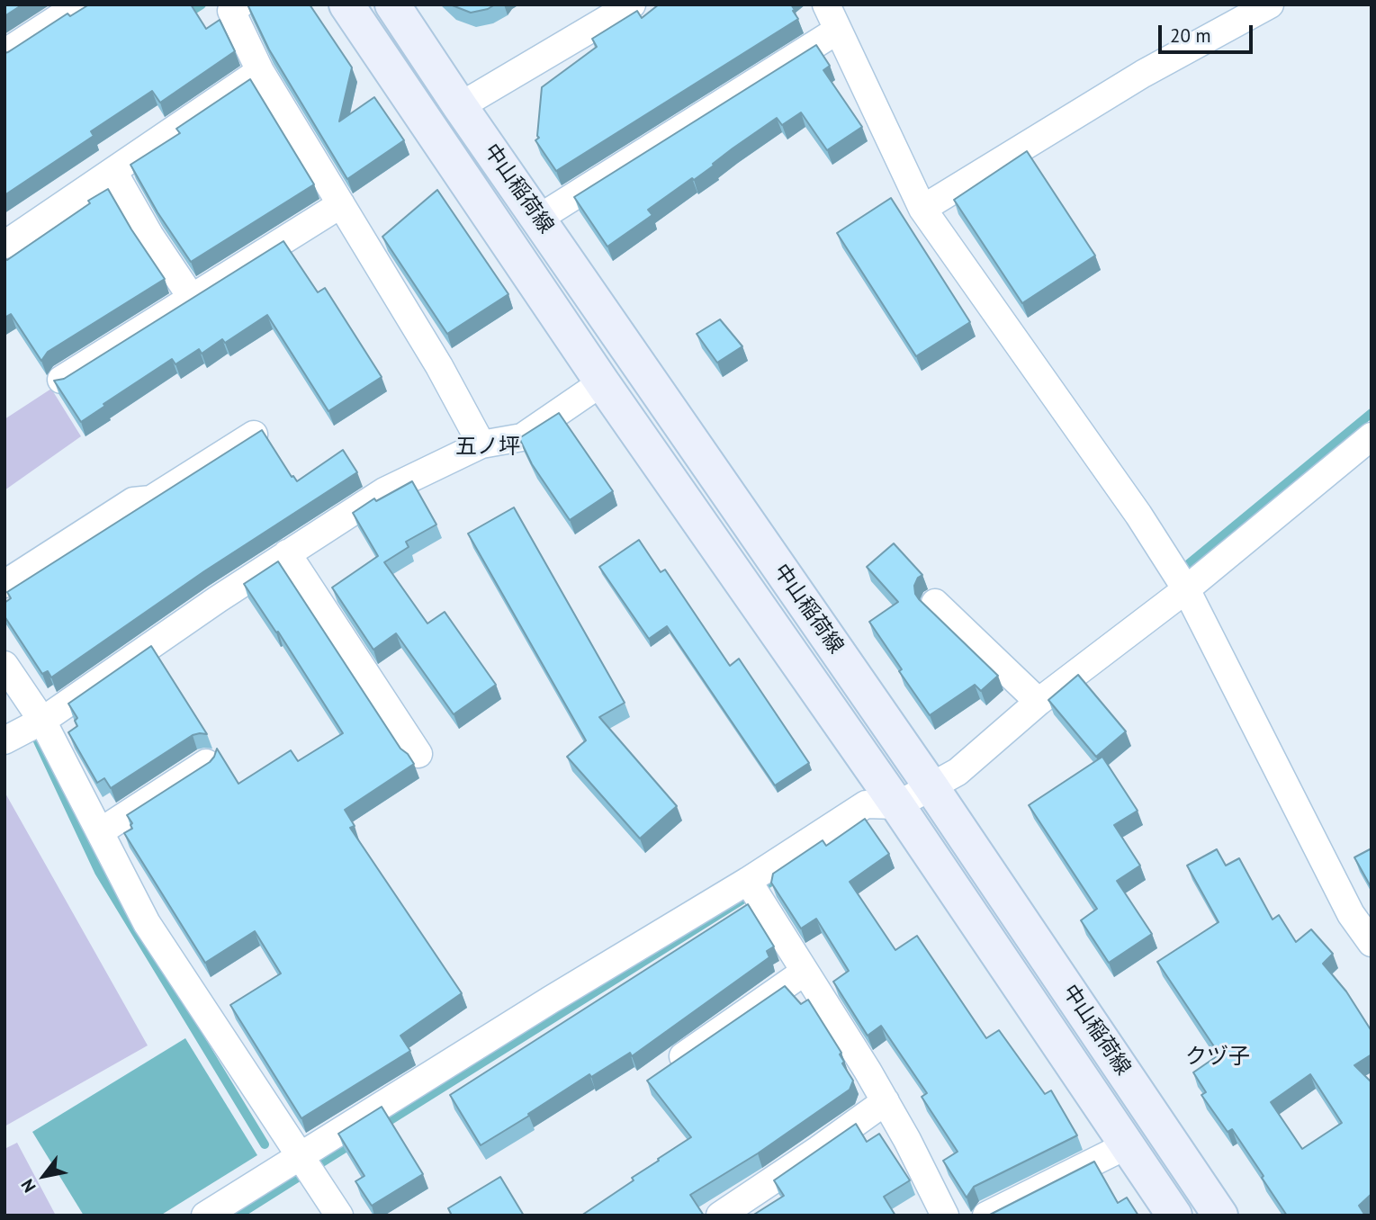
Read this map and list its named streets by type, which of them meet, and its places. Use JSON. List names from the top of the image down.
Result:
{
  "streets": {
    "main road": ["中山稲荷線"]
  },
  "districts": ["五ノ坪", "クヅ子"],
  "scale_bar": "20 m",
  "north": "bottom left"
}
